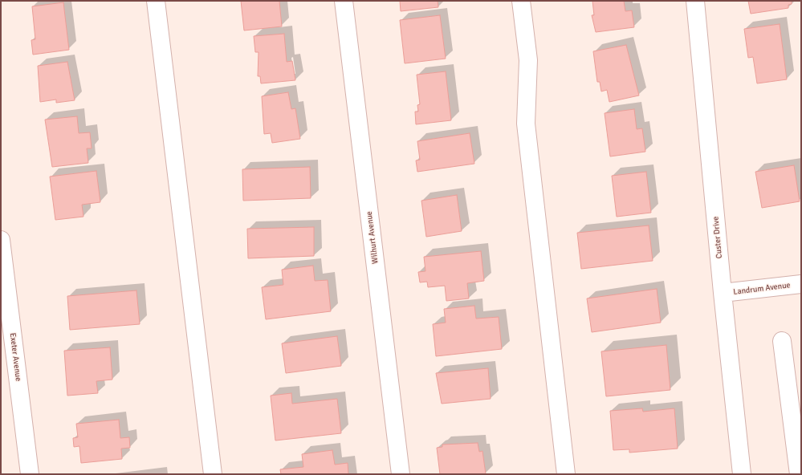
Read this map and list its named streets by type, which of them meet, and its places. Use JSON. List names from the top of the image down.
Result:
{
  "streets": {
    "street": [
      "Wilhurt Avenue",
      "Custer Drive",
      "Landrum Avenue",
      "Exeter Avenue"
    ]
  },
  "crossings": [
    ["Custer Drive", "Landrum Avenue"]
  ]
}
